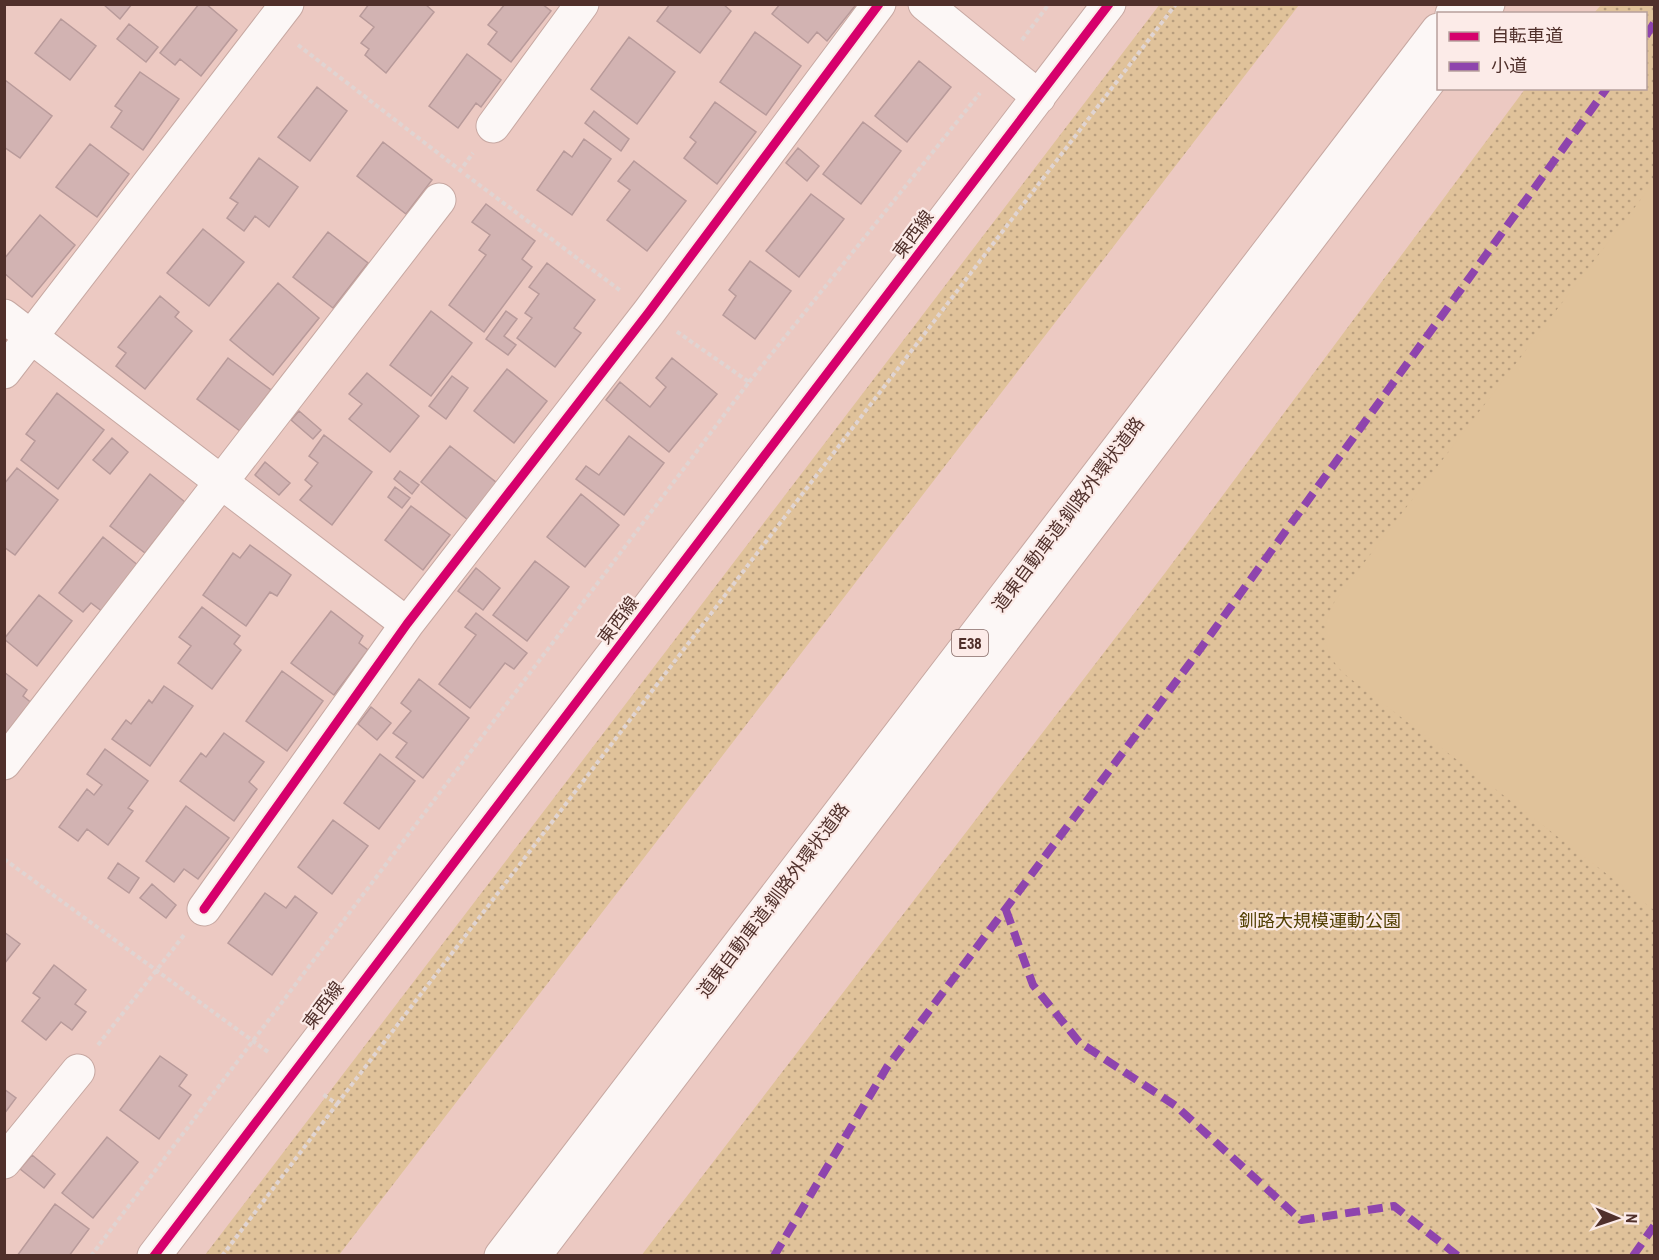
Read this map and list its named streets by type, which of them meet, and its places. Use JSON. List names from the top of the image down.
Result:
{
  "streets": {
    "main road": ["東西線", "道東自動車道;釧路外環状道路", "E38"]
  },
  "parks": ["釧路大規模運動公園"],
  "legend": ["自転車道", "小道"],
  "north": "right"
}
